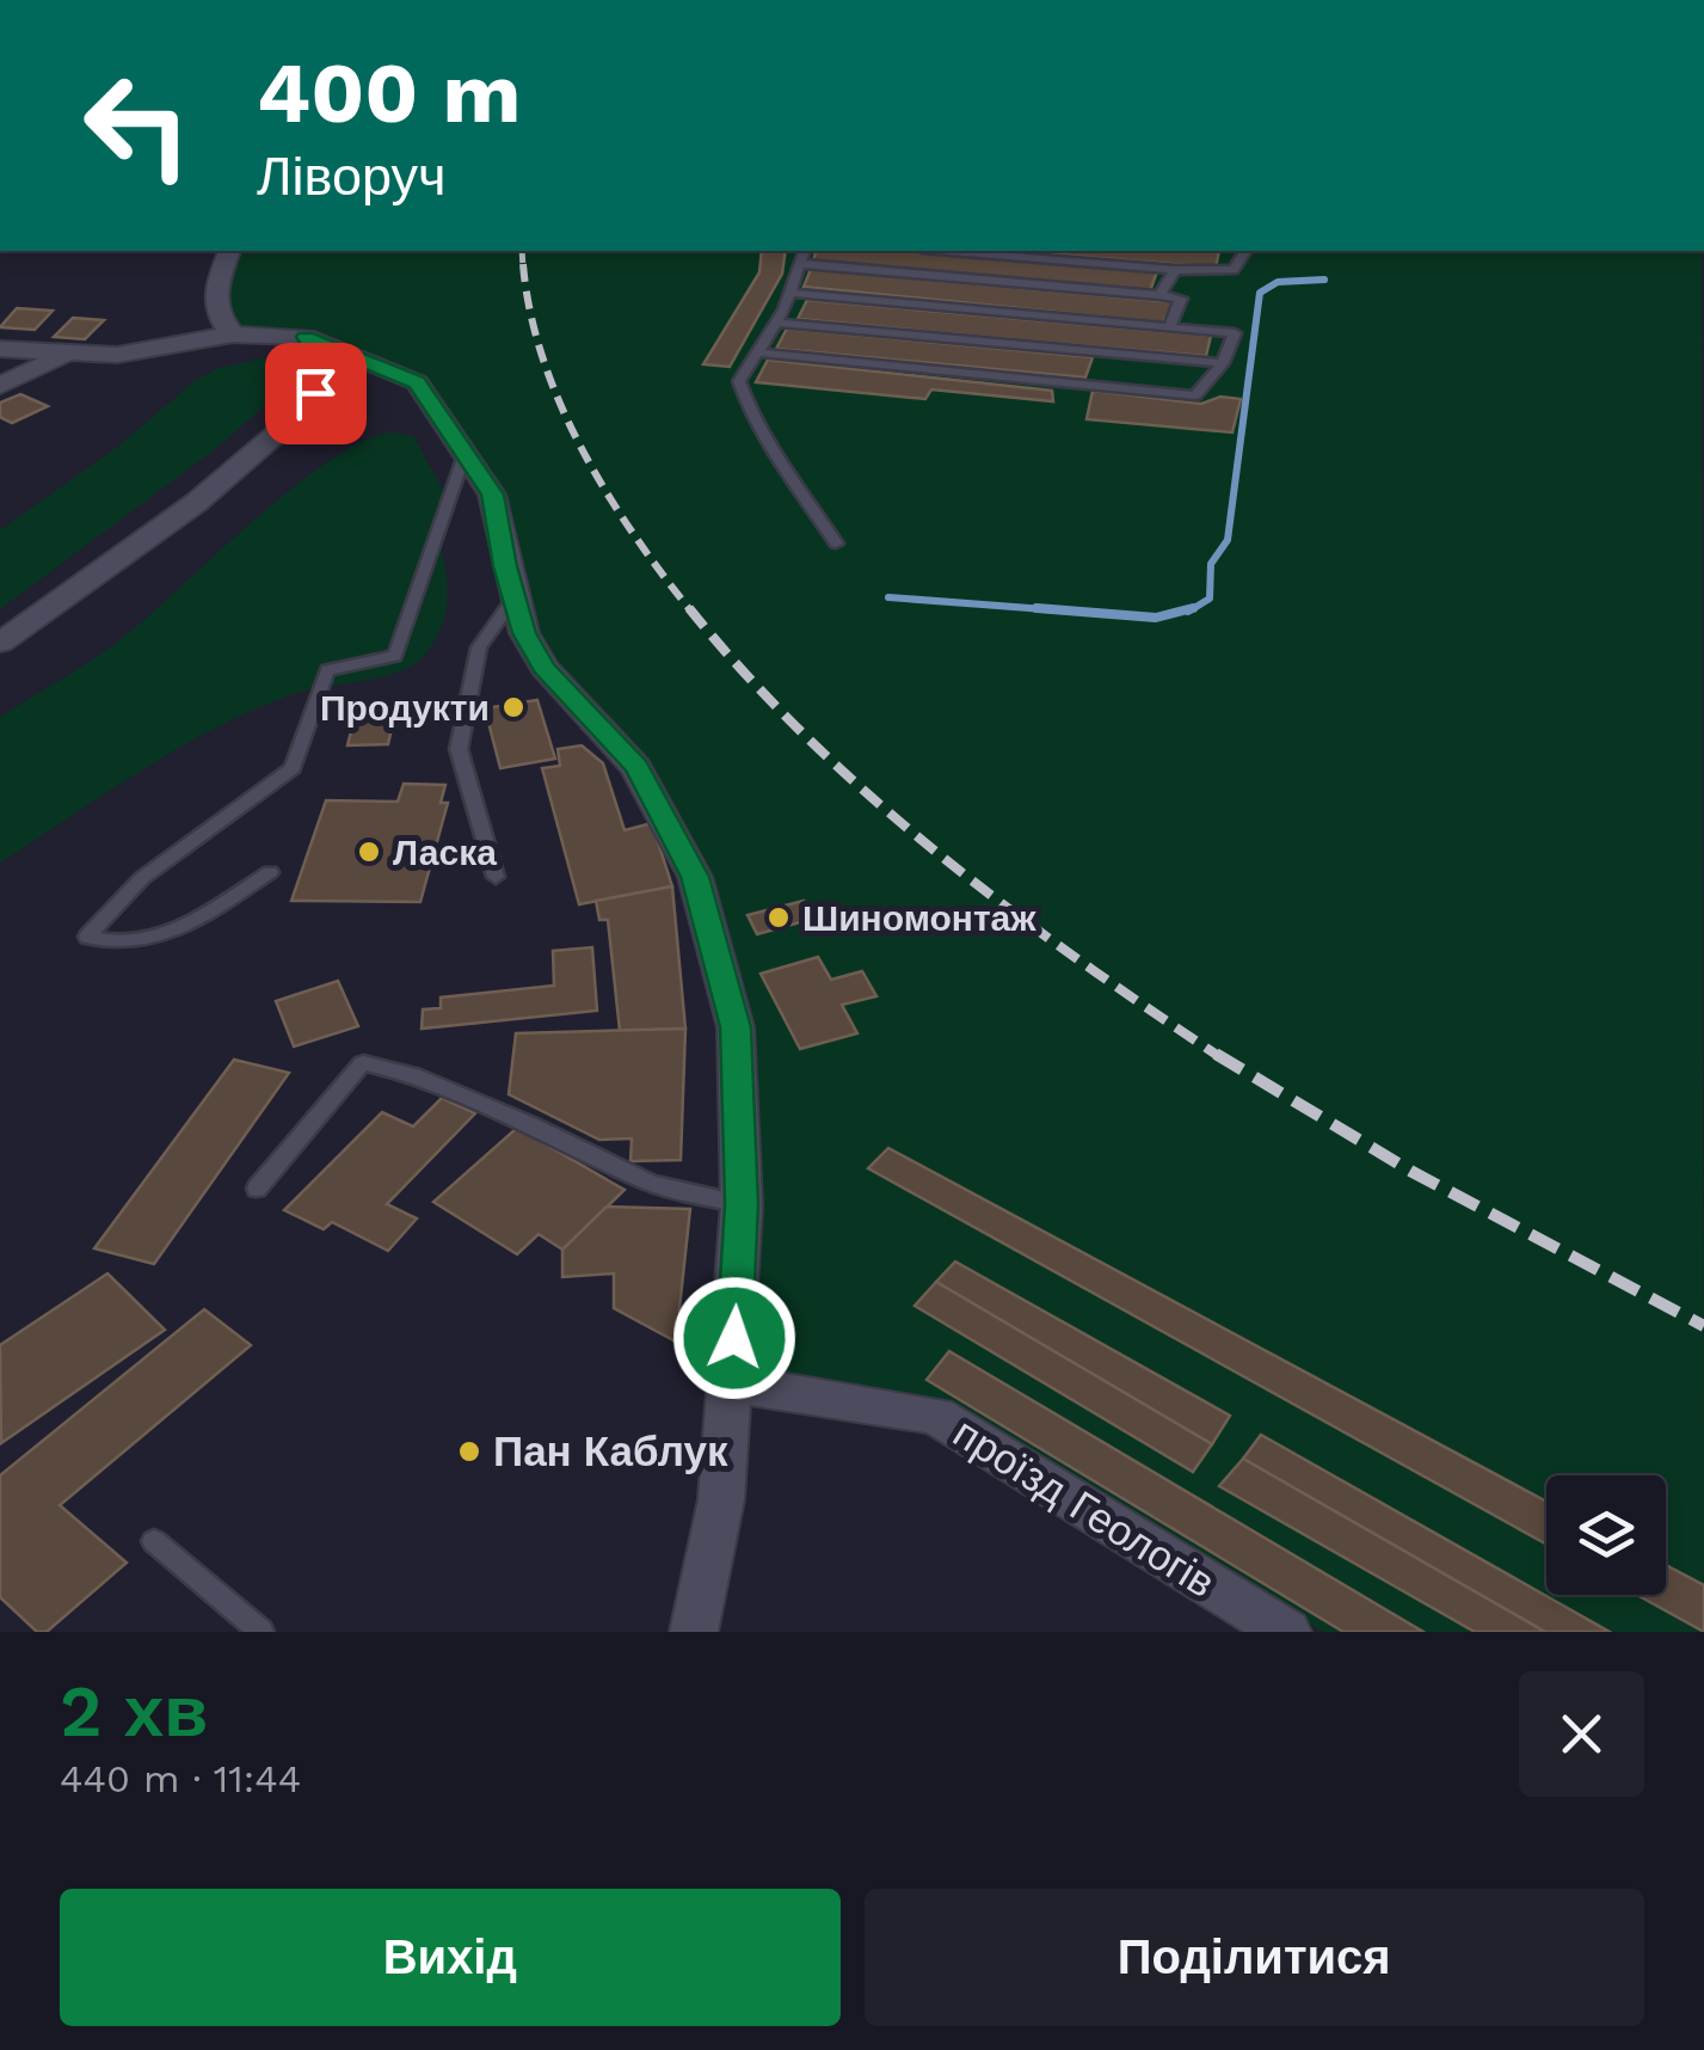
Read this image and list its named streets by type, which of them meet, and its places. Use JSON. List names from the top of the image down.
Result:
{
  "streets": {
    "street": ["проїзд Геологів"]
  },
  "places": [
    "Продукти",
    "Ласка",
    "Шиномонтаж",
    "Пан Каблук"
  ],
  "page": {
    "turn": ["400 m", "Ліворуч"],
    "heading": ["2 хв", "440 m · 11:44"],
    "buttons": ["Вихід", "Поділитися"]
  }
}
